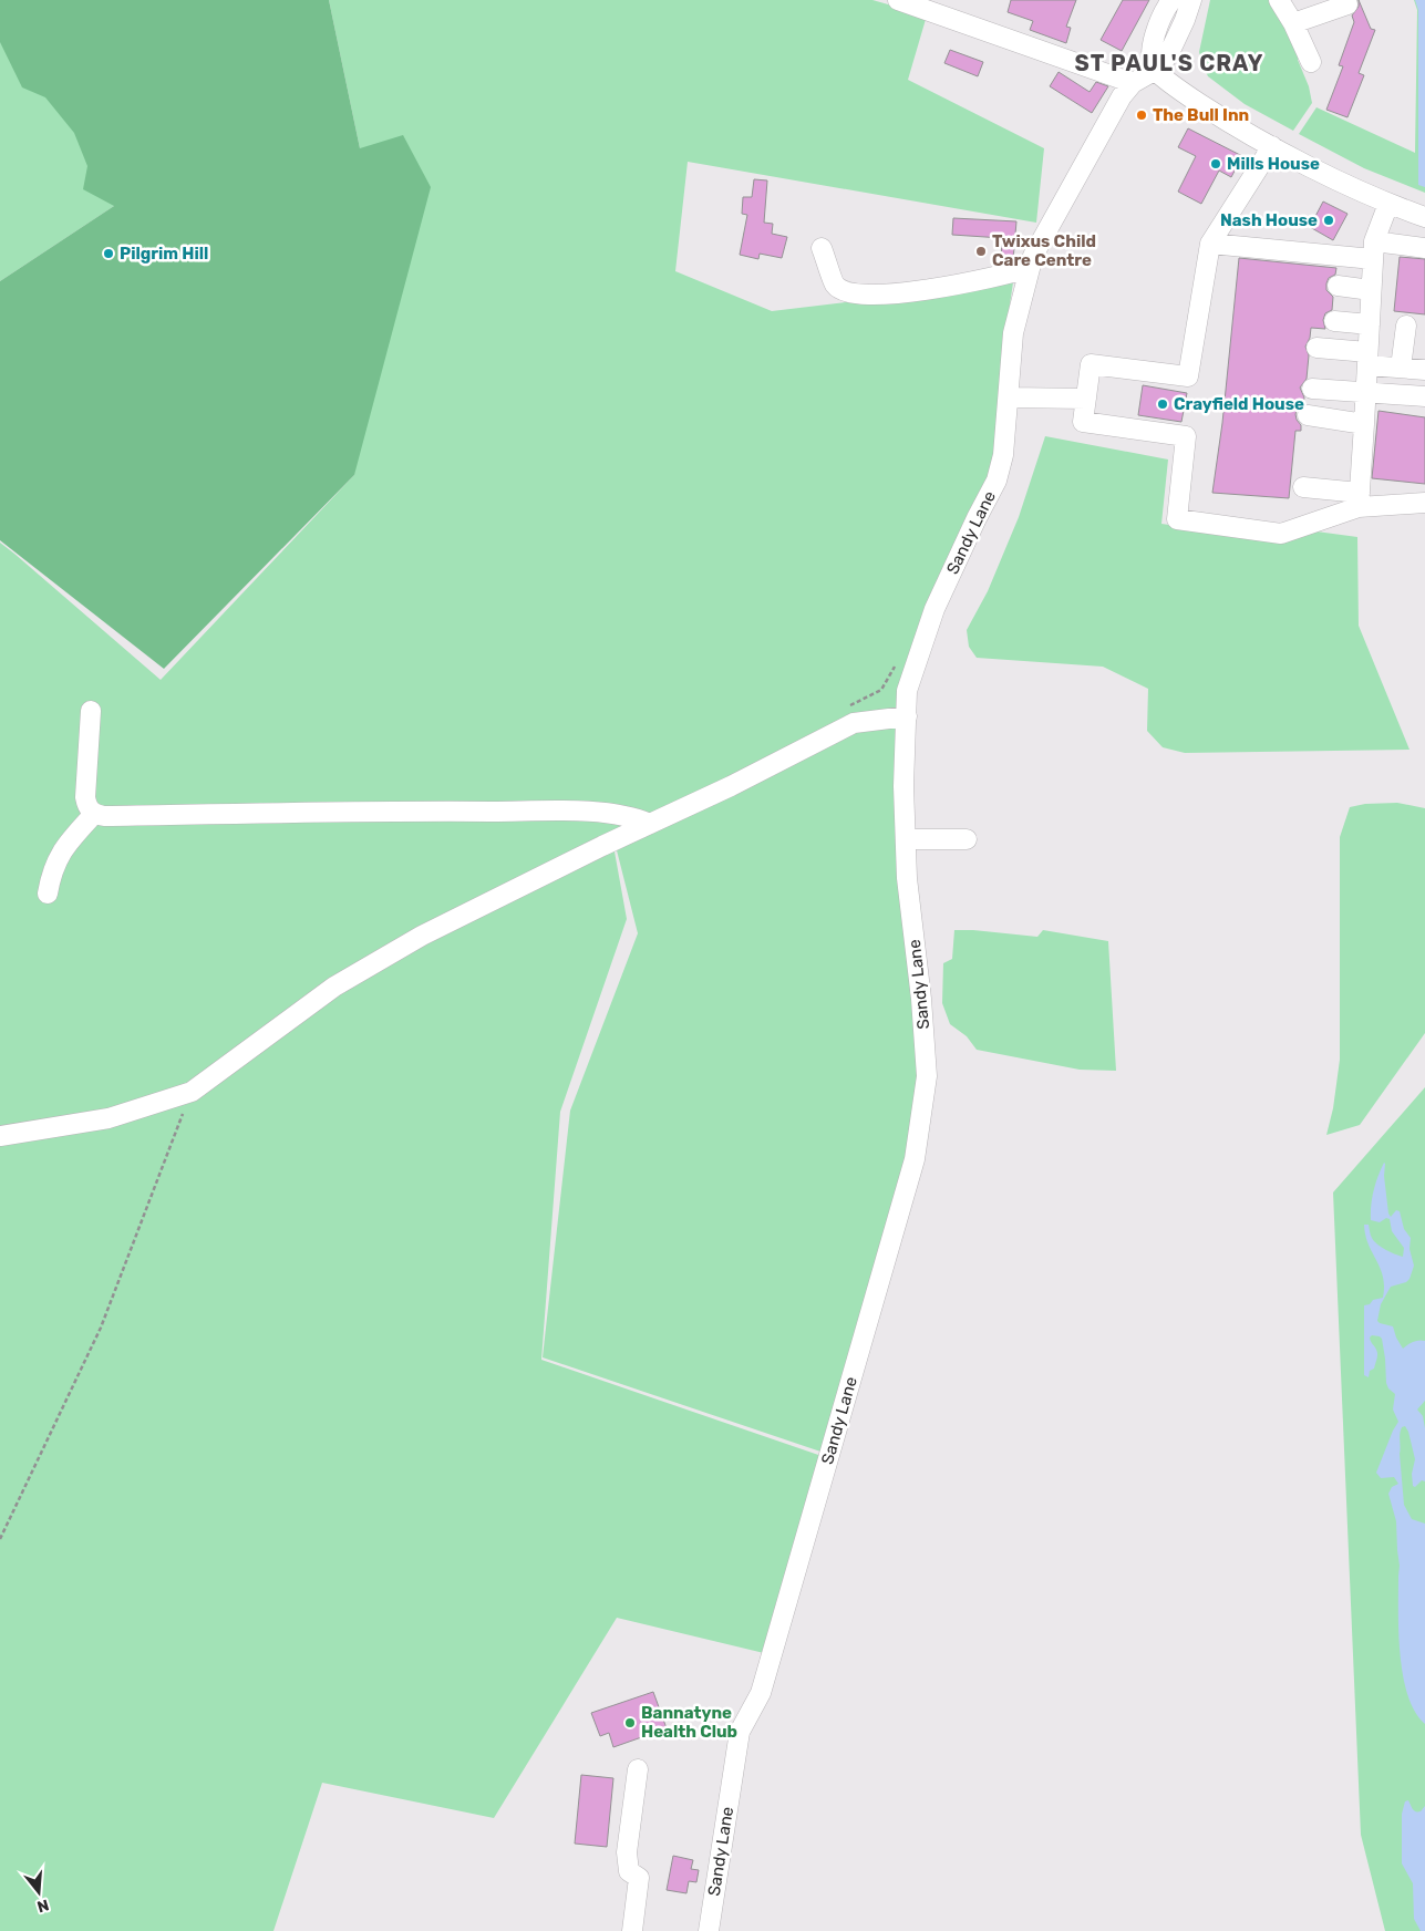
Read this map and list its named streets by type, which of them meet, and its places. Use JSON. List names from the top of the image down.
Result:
{
  "streets": {
    "street": ["Sandy Lane"]
  },
  "districts": ["ST PAUL'S CRAY"],
  "places": [
    "The Bull Inn",
    "Mills House",
    "Nash House",
    "Twixus Child Care Centre",
    "Pilgrim Hill",
    "Crayfield House",
    "Bannatyne Health Club"
  ],
  "north": "bottom"
}
